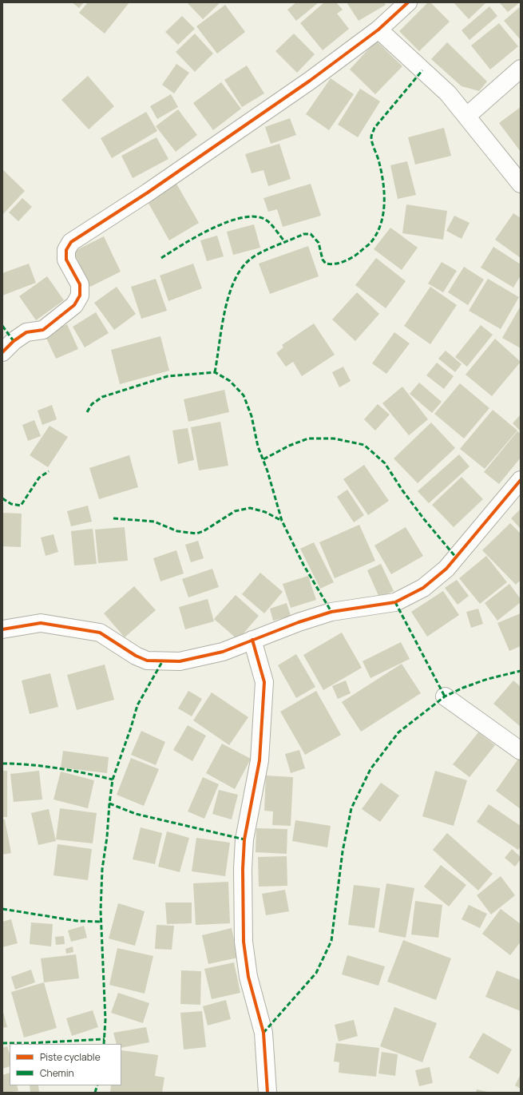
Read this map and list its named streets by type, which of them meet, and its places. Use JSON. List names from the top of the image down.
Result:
{
  "legend": ["Piste cyclable", "Chemin"]
}
